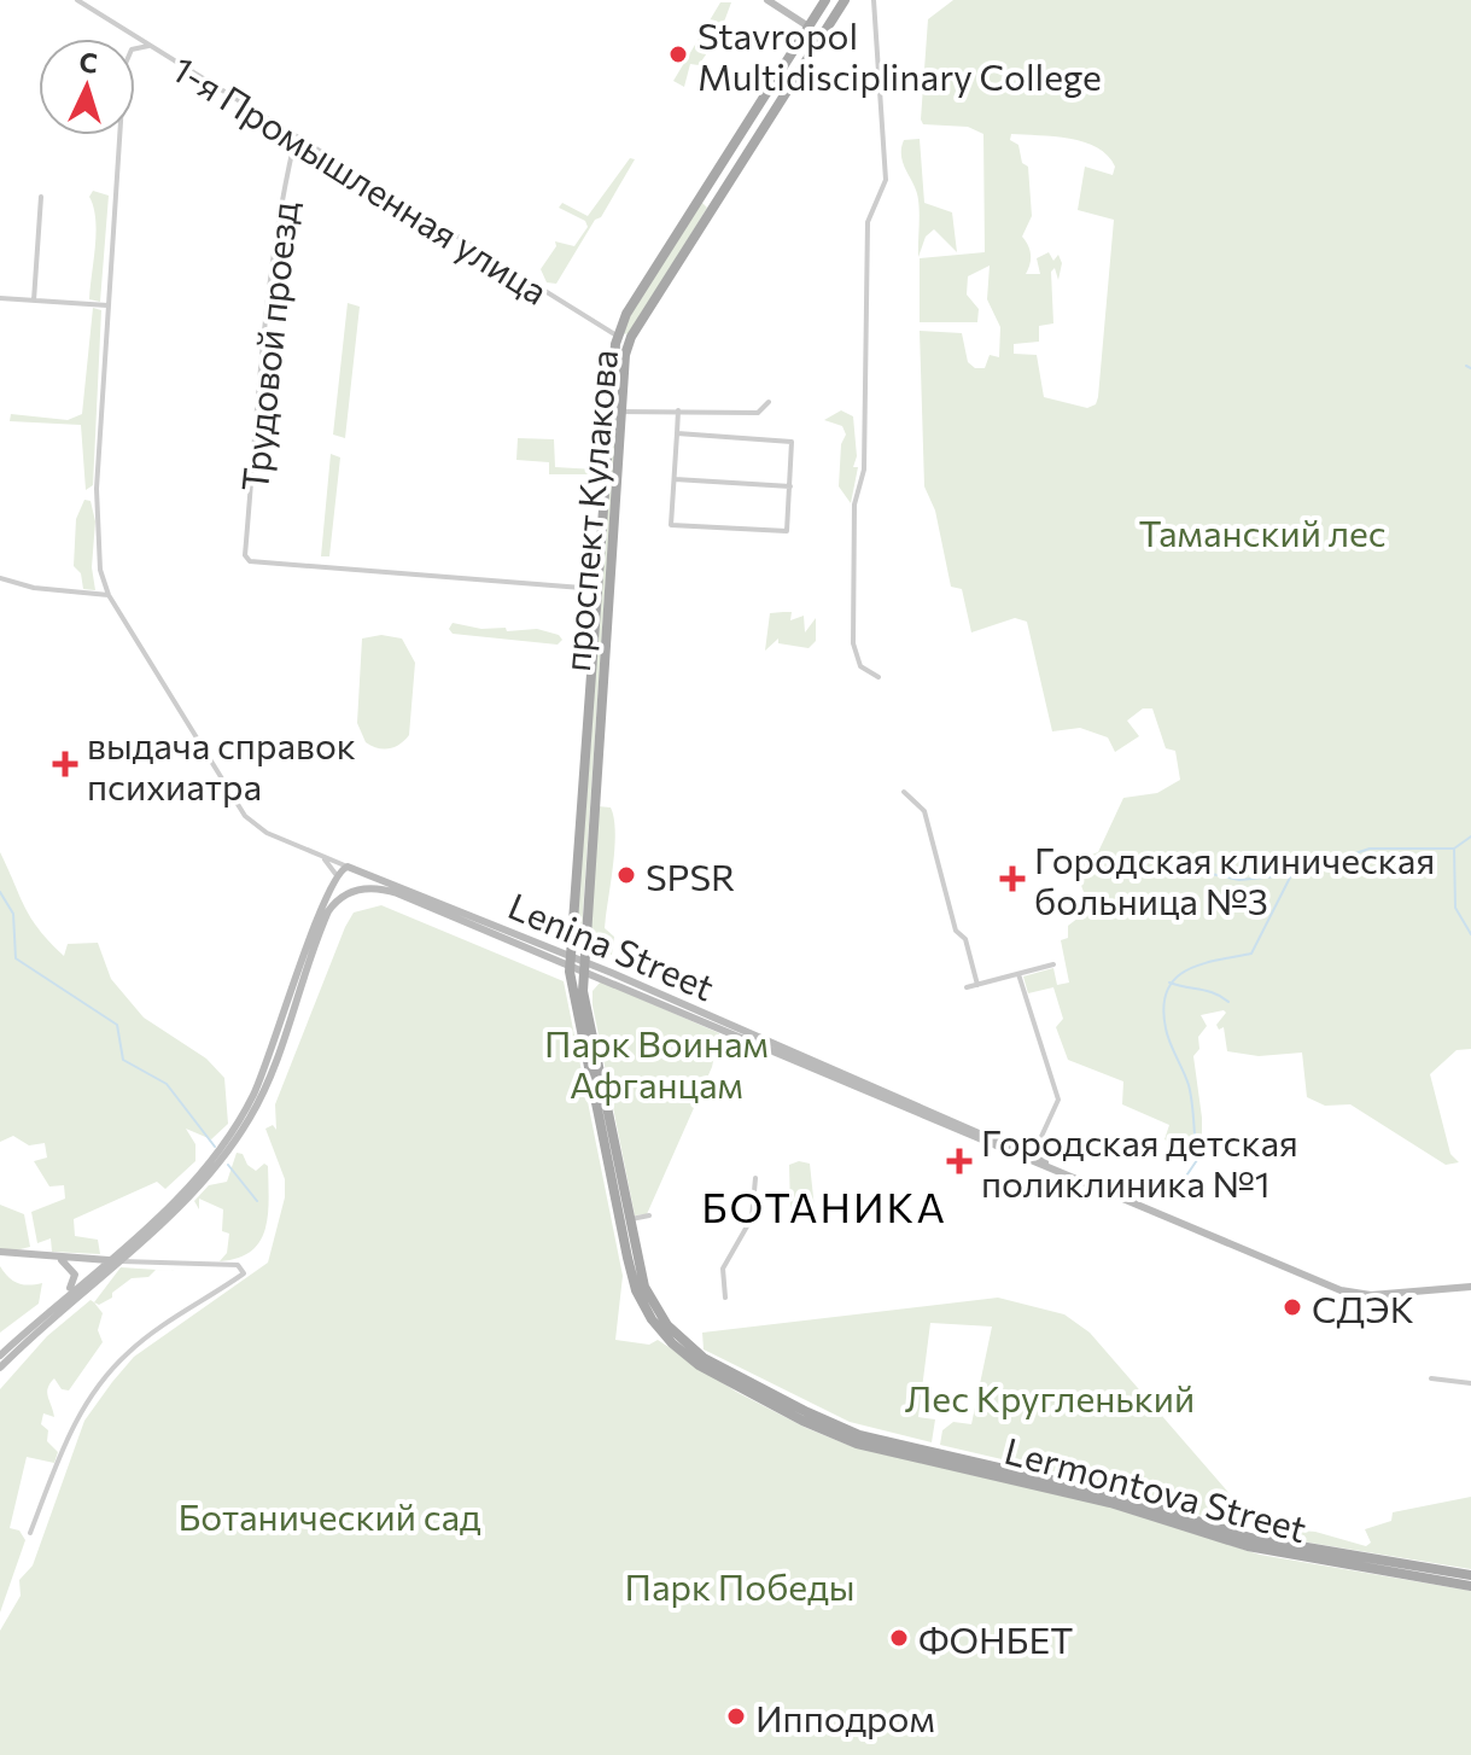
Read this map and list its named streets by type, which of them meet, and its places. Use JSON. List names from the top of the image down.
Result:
{
  "streets": {
    "main road": ["проспект Кулакова", "Lenina Street", "Lermontova Street"],
    "street": ["1-я Промышленная улица", "Трудовой проезд"]
  },
  "crossings": [
    ["1-я Промышленная улица", "Трудовой проезд"],
    ["1-я Промышленная улица", "проспект Кулакова"],
    ["Трудовой проезд", "проспект Кулакова"],
    ["проспект Кулакова", "Lenina Street"],
    ["проспект Кулакова", "Lermontova Street"],
    ["Lenina Street", "Lermontova Street"]
  ],
  "districts": ["БОТАНИКА"],
  "parks": [
    "Таманский лес",
    "Парк Воинам Афганцам",
    "Лес Кругленький",
    "Ботанический сад",
    "Парк Победы"
  ],
  "places": {
    "other": [
      "Stavropol Multidisciplinary College",
      "SPSR",
      "СДЭК",
      "ФОНБЕТ",
      "Ипподром"
    ],
    "health": ["выдача справок психиатра", "Городская клиническая больница №3", "Городская детская поликлиника №1"]
  },
  "north": "top"
}
